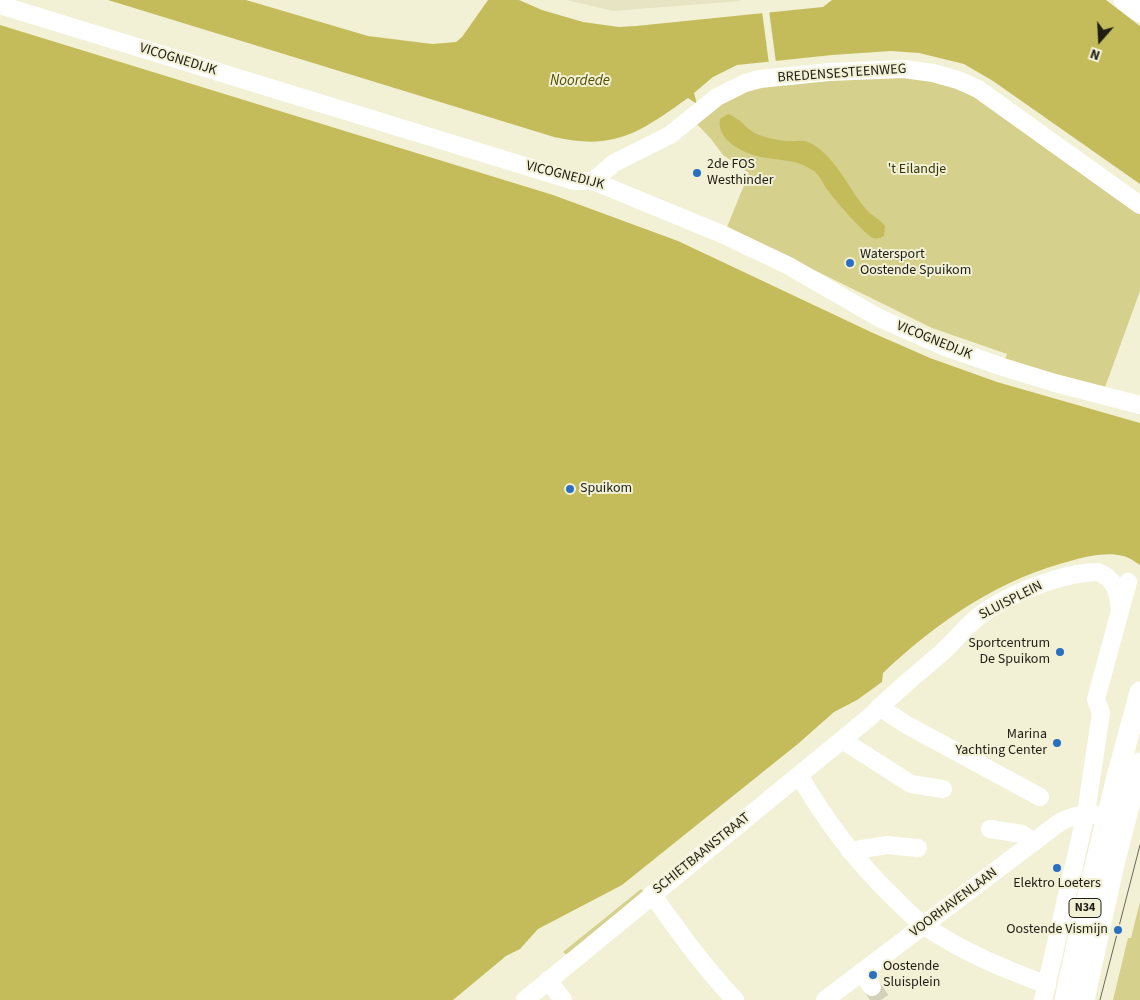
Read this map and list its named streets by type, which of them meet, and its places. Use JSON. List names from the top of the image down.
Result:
{
  "streets": {
    "main road": ["N34"],
    "street": [
      "VICOGNEDIJK",
      "BREDENSESTEENWEG",
      "SLUISPLEIN",
      "SCHIETBAANSTRAAT",
      "VOORHAVENLAAN"
    ]
  },
  "crossings": [
    ["VICOGNEDIJK", "BREDENSESTEENWEG"],
    ["SLUISPLEIN", "SCHIETBAANSTRAAT"]
  ],
  "water": ["Noordede"],
  "parks": ["'t Eilandje"],
  "places": [
    "2de FOS Westhinder",
    "Watersport Oostende Spuikom",
    "Spuikom",
    "Sportcentrum De Spuikom",
    "Marina Yachting Center",
    "Elektro Loeters",
    "Oostende Vismijn",
    "Oostende Sluisplein"
  ],
  "north": "bottom"
}
